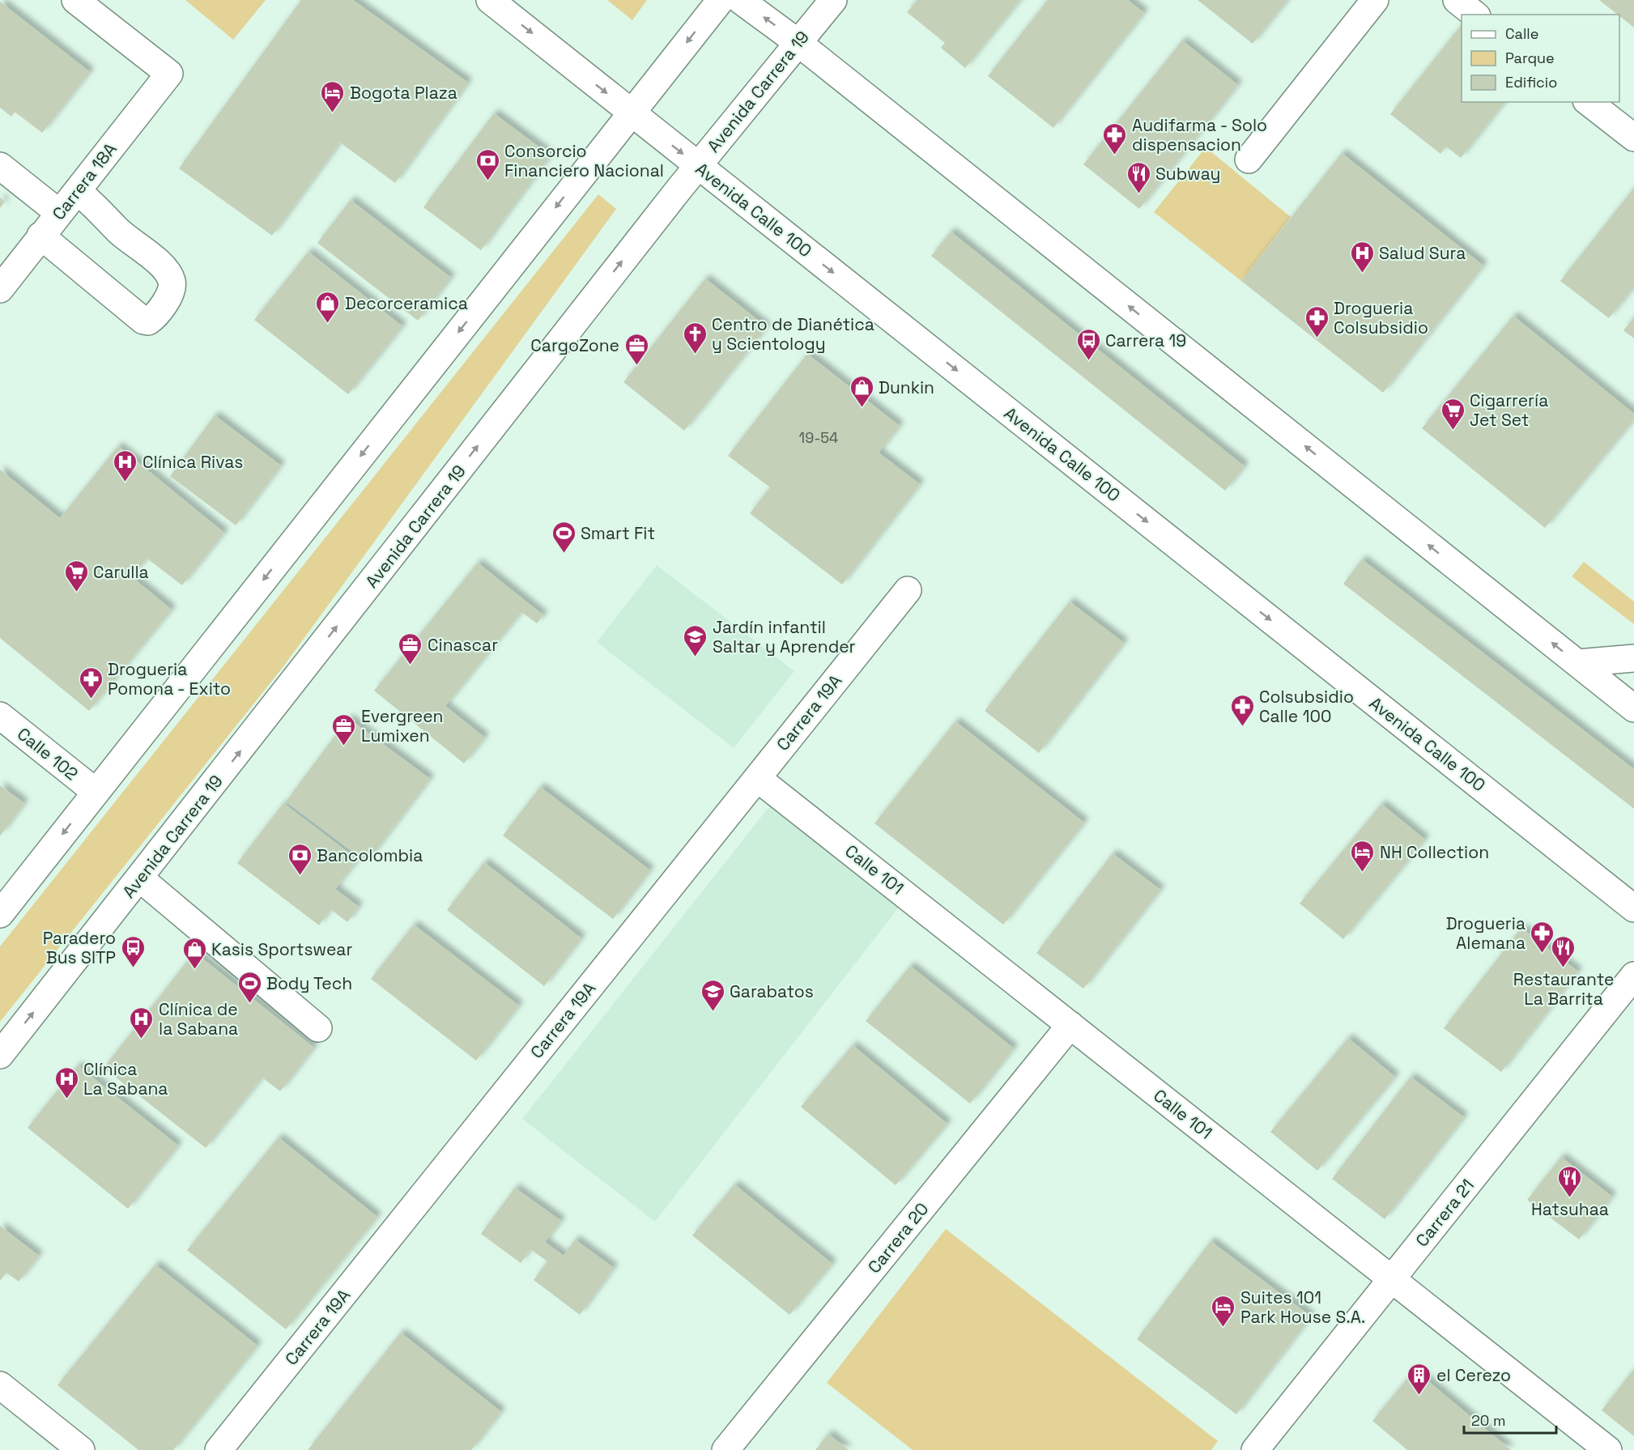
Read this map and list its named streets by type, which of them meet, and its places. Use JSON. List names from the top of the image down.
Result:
{
  "streets": {
    "main road": [
      "Avenida Carrera 19",
      "Carrera 18A",
      "Avenida Calle 100",
      "Carrera 19A",
      "Calle 102",
      "Calle 101",
      "Carrera 21",
      "Carrera 20"
    ]
  },
  "crossings": [
    ["Avenida Carrera 19", "Avenida Calle 100"],
    ["Carrera 19A", "Calle 101"],
    ["Calle 101", "Carrera 21"],
    ["Calle 101", "Carrera 20"]
  ],
  "places": {
    "hotel": ["Bogota Plaza", "NH Collection", "Suites 101 Park House S.A."],
    "pharmacy": [
      "Audifarma - Solo dispensacion",
      "Drogueria Colsubsidio",
      "Drogueria Pomona - Exito",
      "Colsubsidio Calle 100",
      "Drogueria Alemana"
    ],
    "bank": ["Consorcio Financiero Nacional", "Bancolombia"],
    "restaurant": ["Subway", "Restaurante La Barrita", "Hatsuhaa"],
    "hospital": [
      "Salud Sura",
      "Clínica Rivas",
      "Clínica de la Sabana",
      "Clínica La Sabana"
    ],
    "shop": ["Decorceramica", "Dunkin", "Kasis Sportswear"],
    "church": ["Centro de Dianética y Scientology"],
    "bus stop": ["Carrera 19", "Paradero Bus SITP"],
    "office": ["CargoZone", "Cinascar", "Evergreen Lumixen"],
    "supermarket": ["Cigarrería Jet Set", "Carulla"],
    "sports": ["Smart Fit", "Body Tech"],
    "school or university": ["Jardín infantil Saltar y Aprender", "Garabatos"],
    "building": ["el Cerezo"]
  },
  "house_numbers": ["19-54"],
  "legend": ["Calle", "Parque", "Edificio"],
  "scale_bar": "20 m"
}
